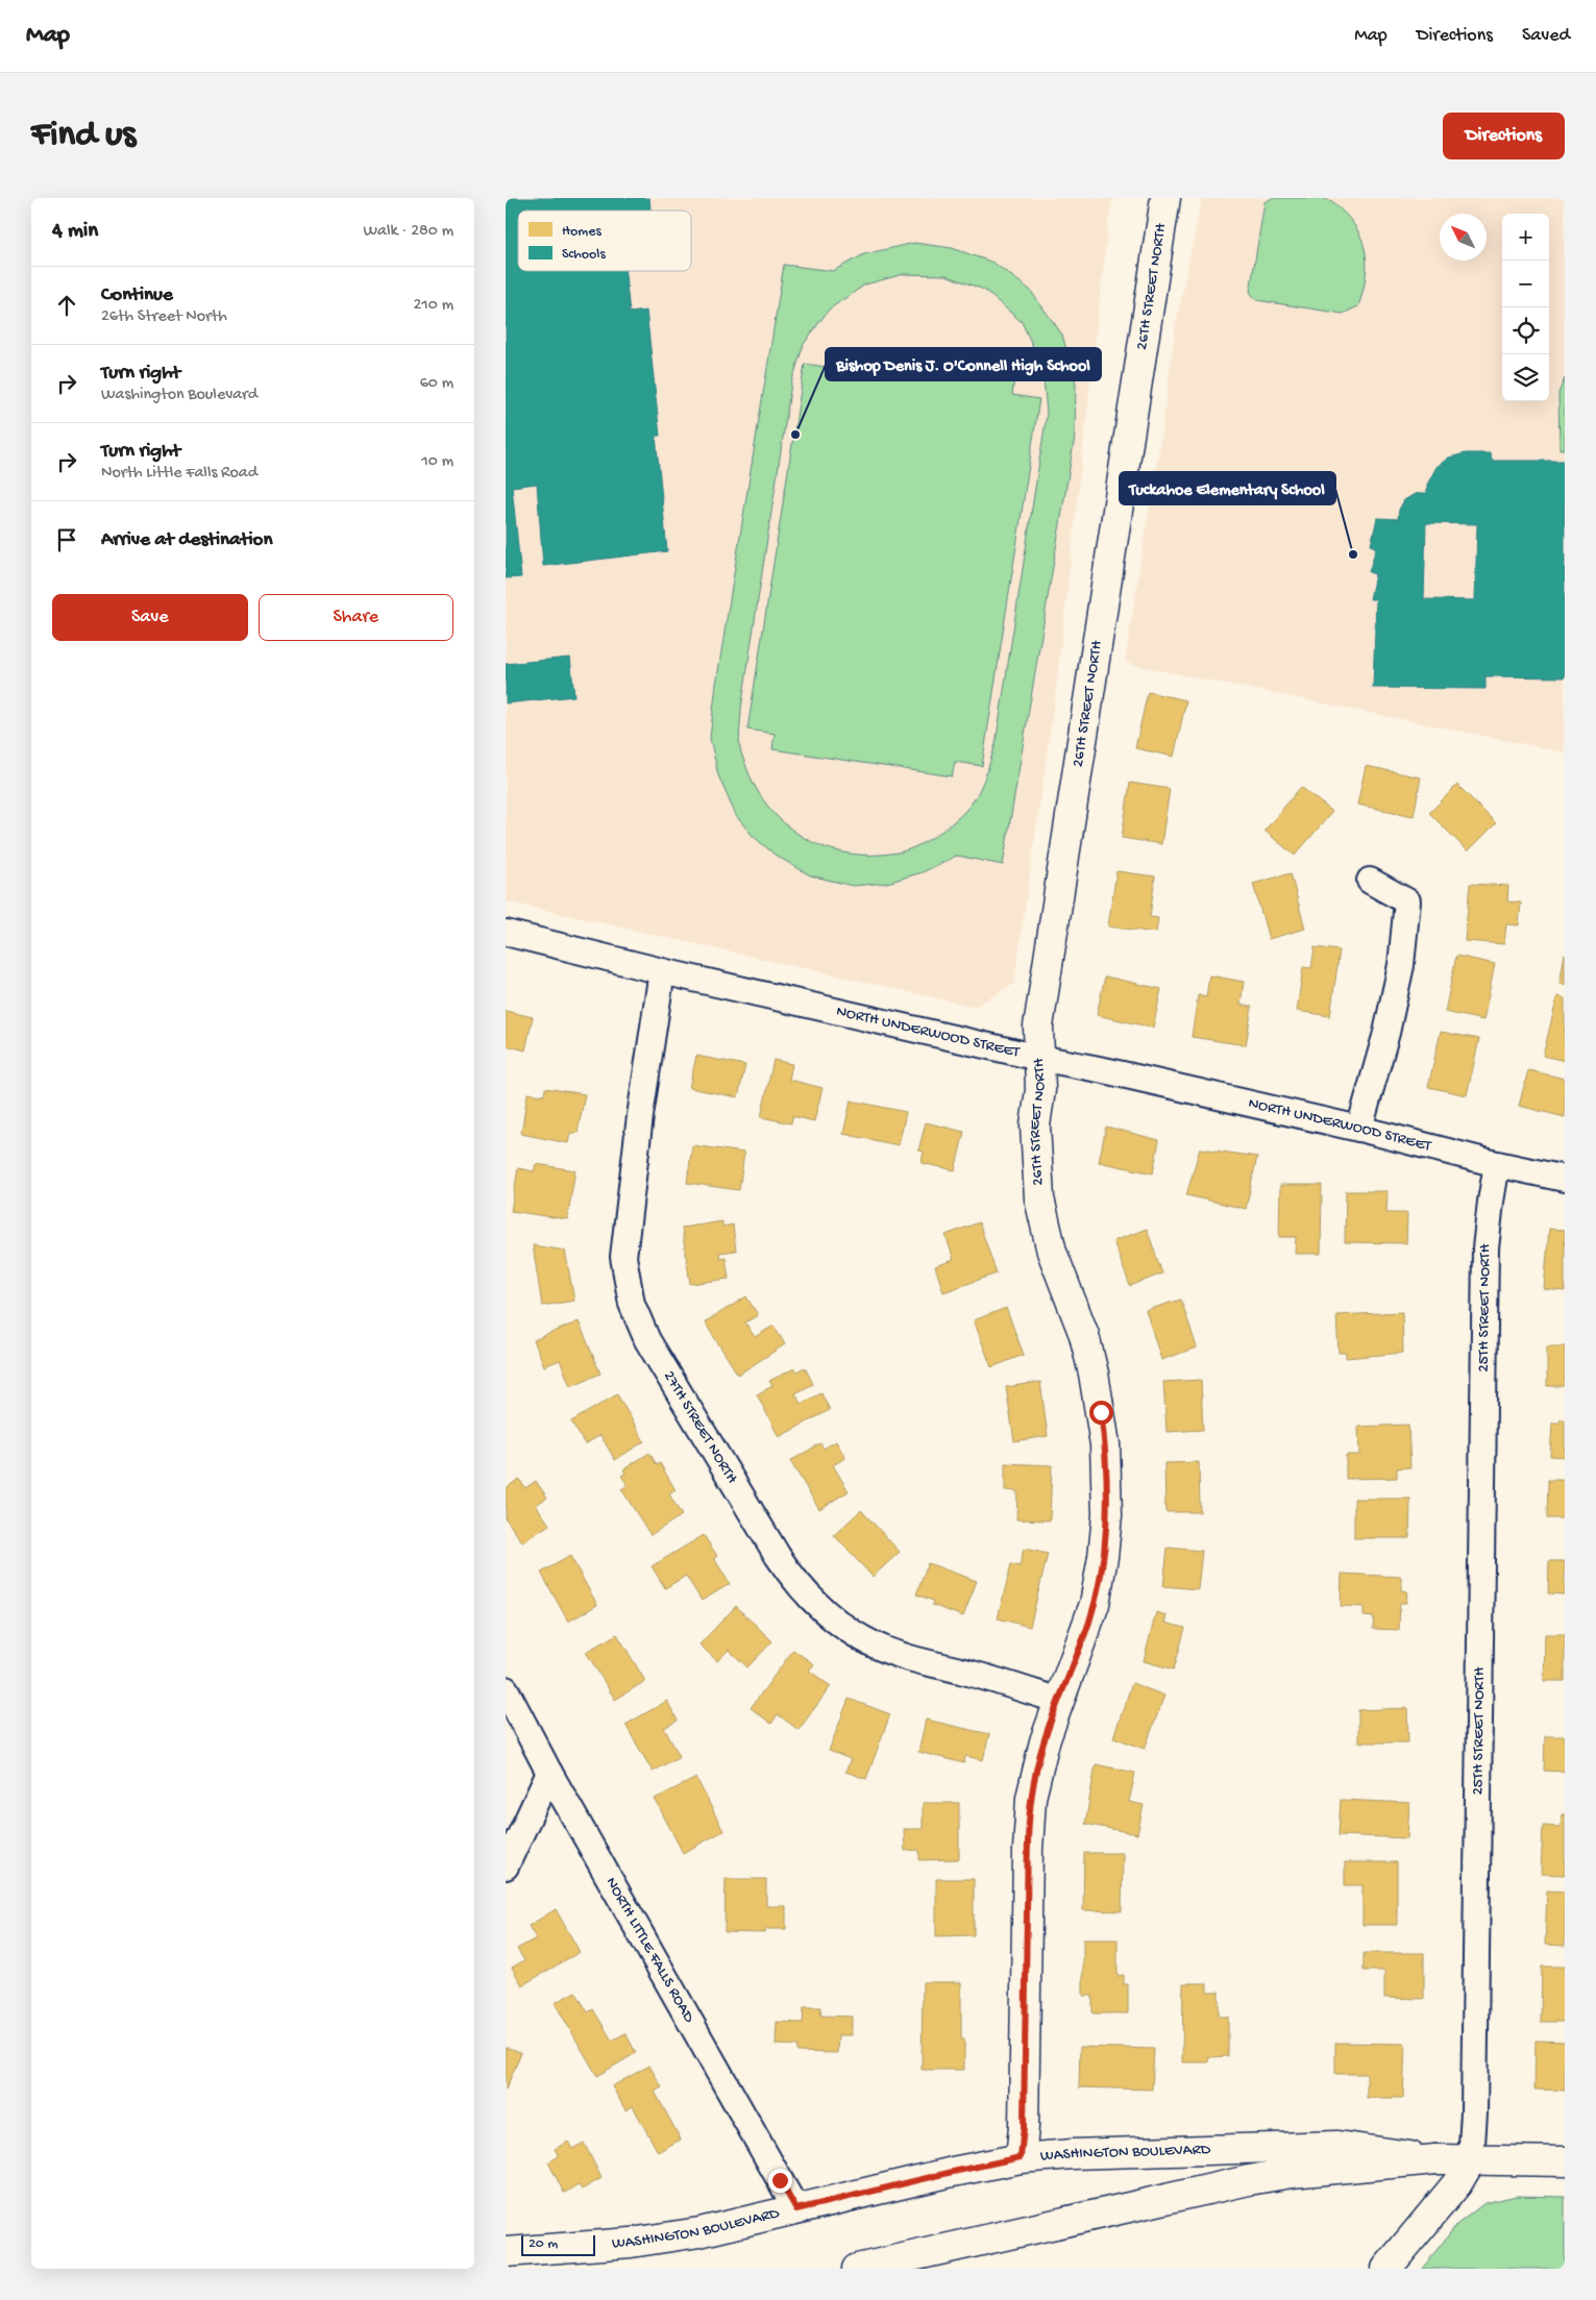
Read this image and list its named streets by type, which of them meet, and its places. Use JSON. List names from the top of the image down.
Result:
{
  "streets": {
    "main road": ["26TH STREET NORTH", "25TH STREET NORTH", "WASHINGTON BOULEVARD"],
    "street": ["NORTH UNDERWOOD STREET", "27TH STREET NORTH", "NORTH LITTLE FALLS ROAD"]
  },
  "crossings": [
    ["26TH STREET NORTH", "NORTH UNDERWOOD STREET"],
    ["26TH STREET NORTH", "27TH STREET NORTH"],
    ["26TH STREET NORTH", "WASHINGTON BOULEVARD"],
    ["NORTH UNDERWOOD STREET", "25TH STREET NORTH"],
    ["NORTH UNDERWOOD STREET", "27TH STREET NORTH"],
    ["25TH STREET NORTH", "WASHINGTON BOULEVARD"],
    ["NORTH LITTLE FALLS ROAD", "WASHINGTON BOULEVARD"]
  ],
  "places": ["Bishop Denis J. O'Connell High School", "Tuckahoe Elementary School"],
  "legend": ["Homes", "Schools"],
  "scale_bar": "20 m",
  "north": "top left",
  "page": {
    "header": "Map",
    "nav": ["Map", "Directions", "Saved"],
    "buttons": [
      "Directions",
      ["Save", "Share"]
    ],
    "title": "Find us",
    "heading": ["4 min", "Walk · 280 m"],
    "map_buttons": ["+", "−"],
    "list": [
      ["Continue", "26th Street North", "210 m"],
      ["Turn right", "Washington Boulevard", "60 m"],
      ["Turn right", "North Little Falls Road", "10 m"],
      "Arrive at destination"
    ],
    "scale": "20 m"
  }
}
